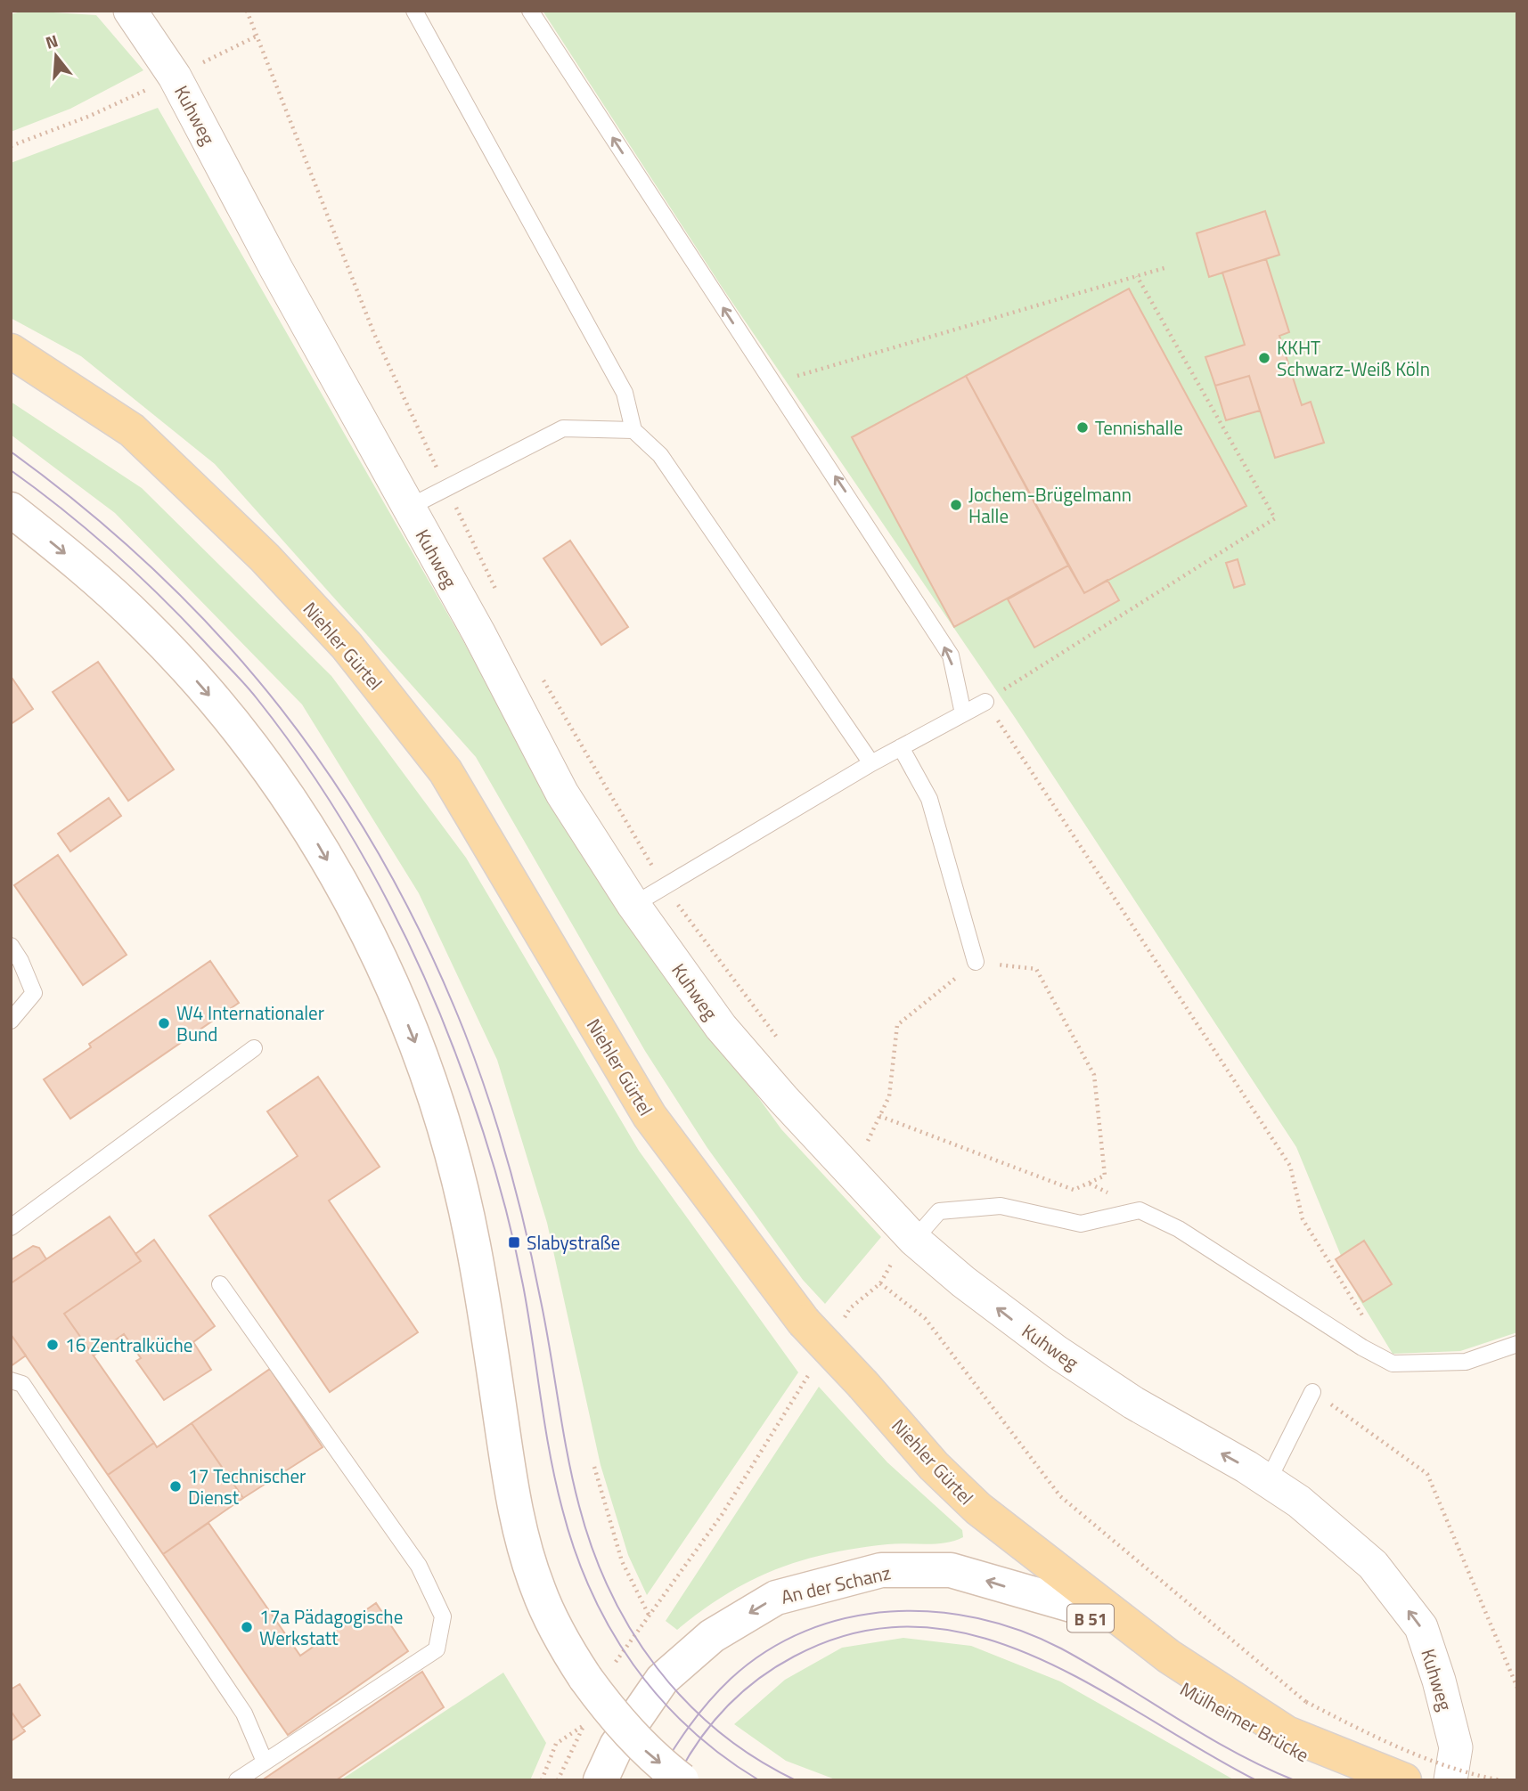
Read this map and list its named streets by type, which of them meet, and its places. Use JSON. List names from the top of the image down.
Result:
{
  "streets": {
    "main road": [
      "Niehler Gürtel",
      "An der Schanz",
      "B 51",
      "Mülheimer Brücke"
    ],
    "street": ["Kuhweg"]
  },
  "crossings": [
    ["Niehler Gürtel", "Mülheimer Brücke"],
    ["An der Schanz", "Mülheimer Brücke"]
  ],
  "one_way": ["An der Schanz"],
  "places": {
    "other": [
      "KKHT Schwarz-Weiß Köln",
      "Tennishalle",
      "Jochem-Brügelmann Halle",
      "W4 Internationaler Bund",
      "16 Zentralküche",
      "17 Technischer Dienst",
      "17a Pädagogische Werkstatt"
    ],
    "transit": ["Slabystraße"]
  },
  "north": "top"
}
